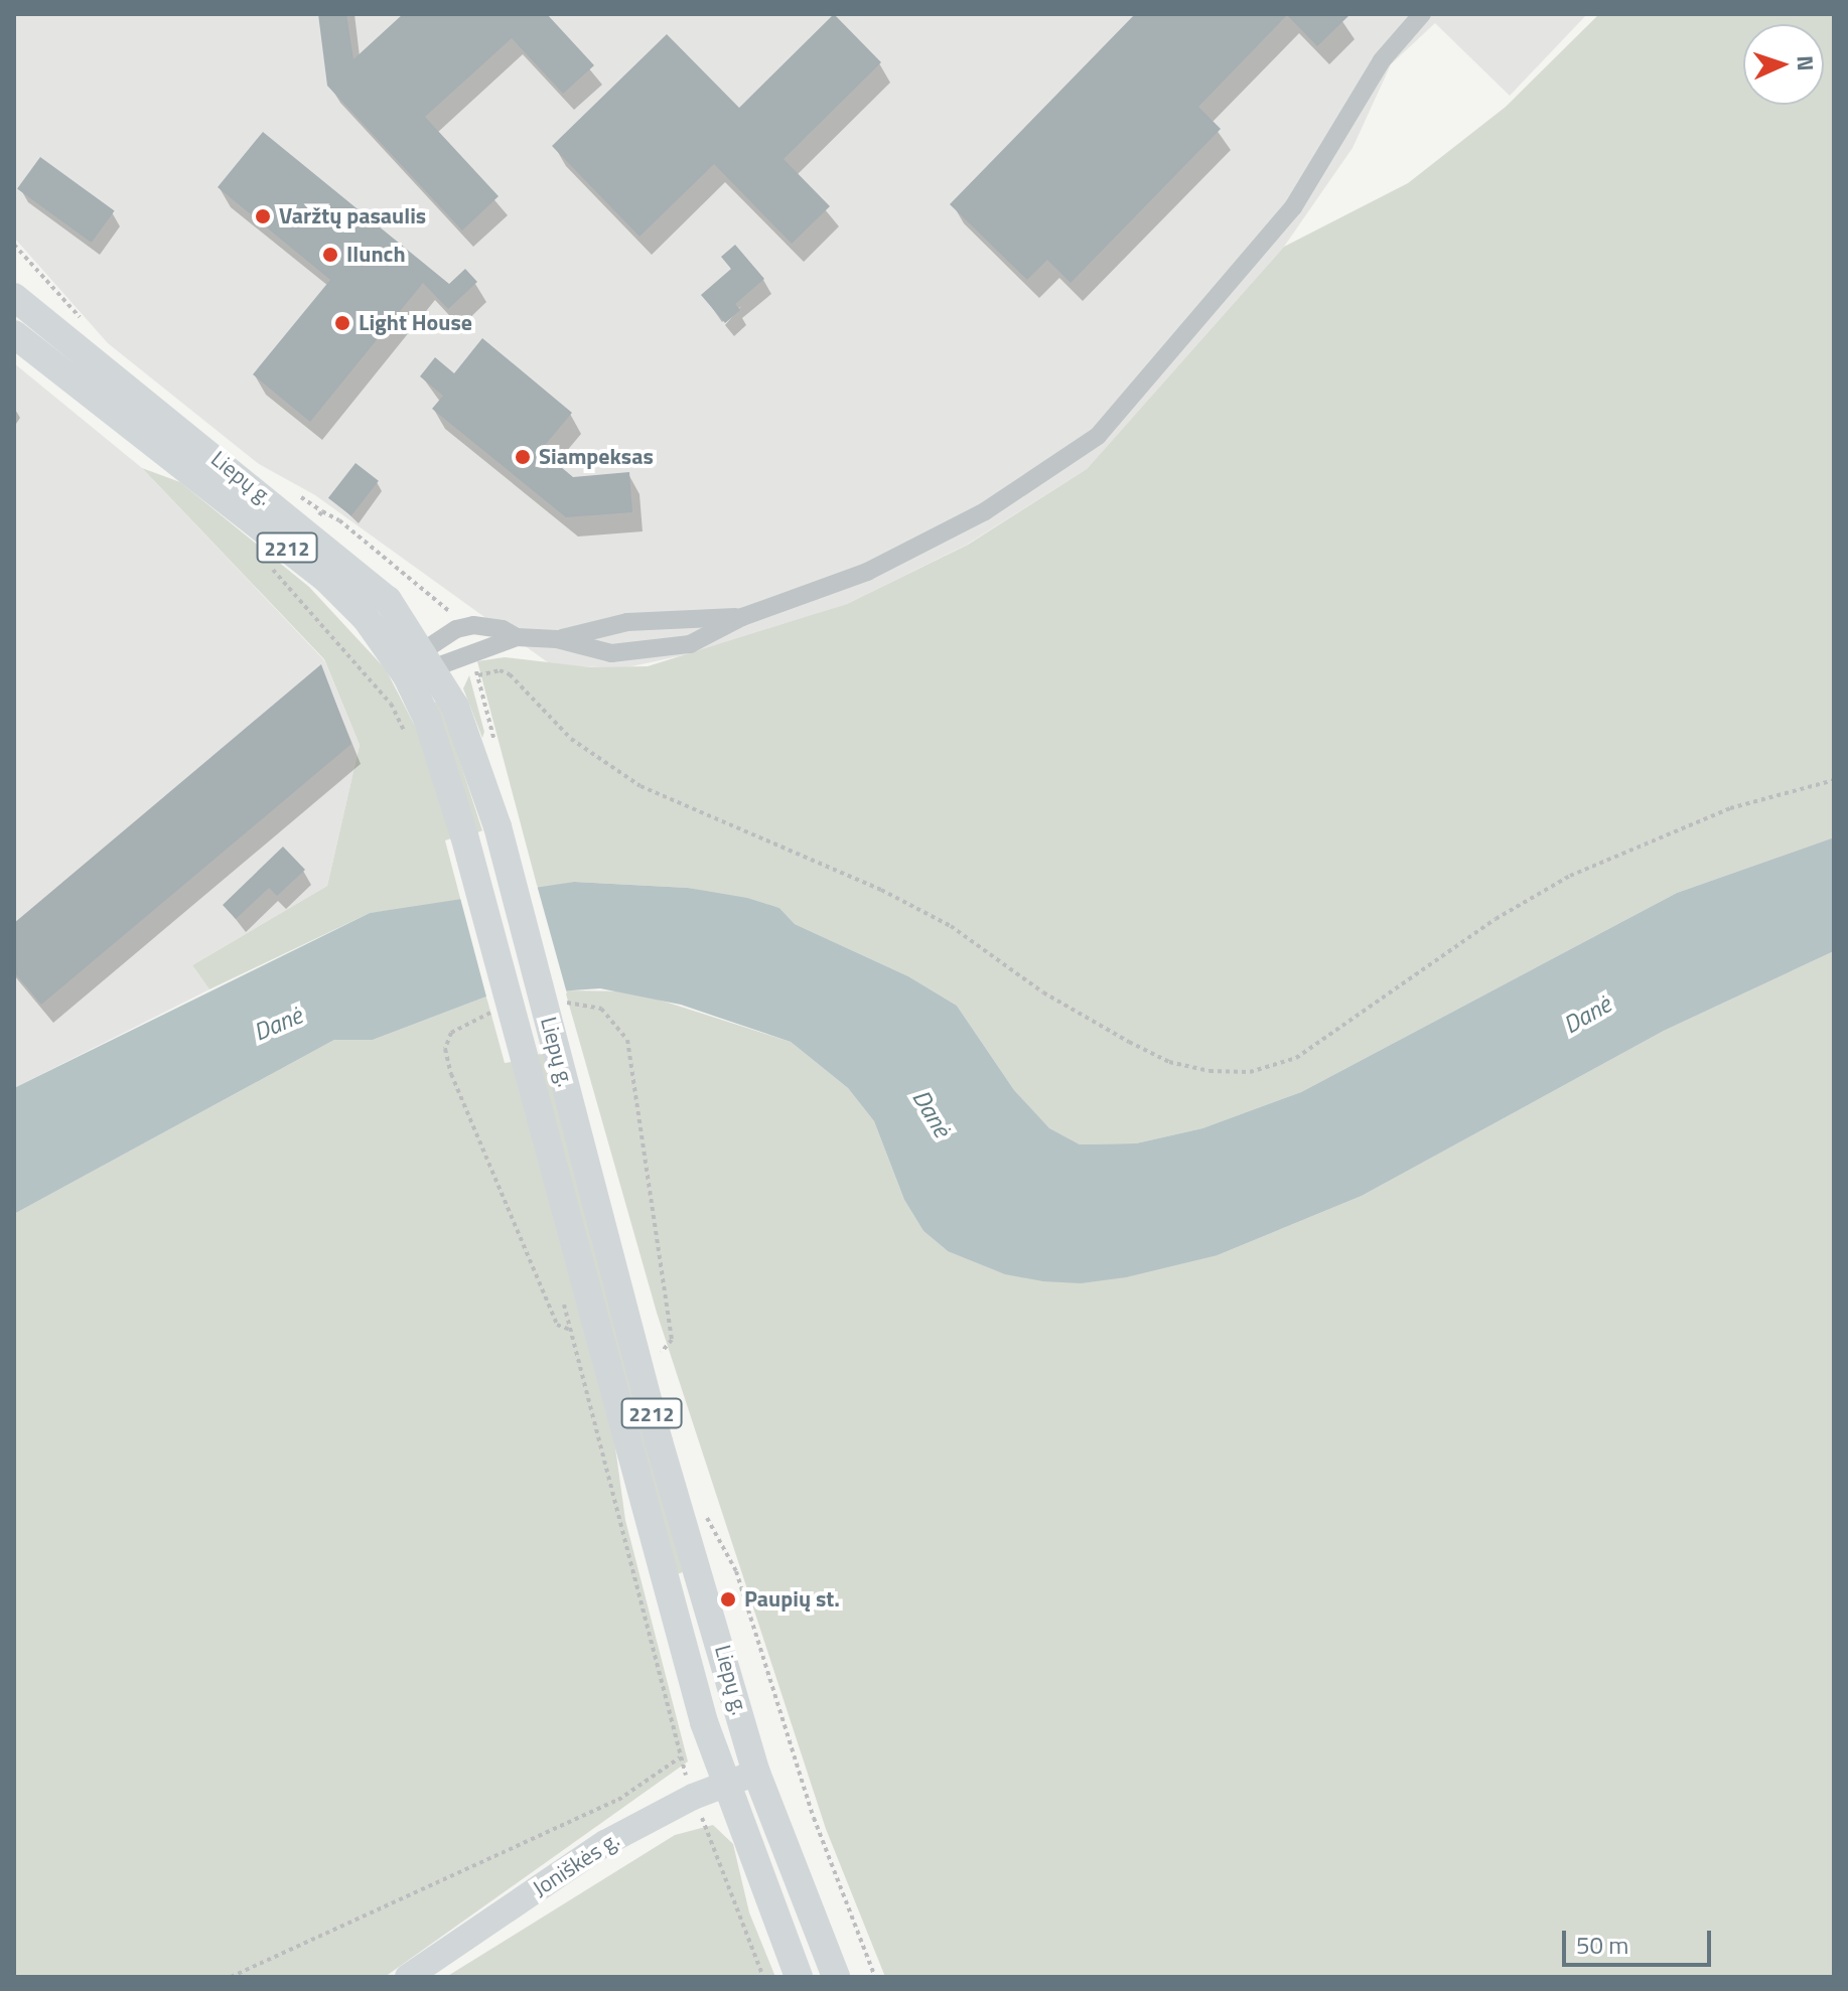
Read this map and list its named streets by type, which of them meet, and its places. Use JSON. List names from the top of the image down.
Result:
{
  "streets": {
    "main road": ["Liepų g.", "2212", "Joniškės g."]
  },
  "crossings": [
    ["Liepų g.", "Joniškės g."]
  ],
  "water": ["Danė"],
  "places": [
    "Varžtų pasaulis",
    "Ilunch",
    "Light House",
    "Siampeksas",
    "Paupių st."
  ],
  "scale_bar": "50 m",
  "north": "right"
}
